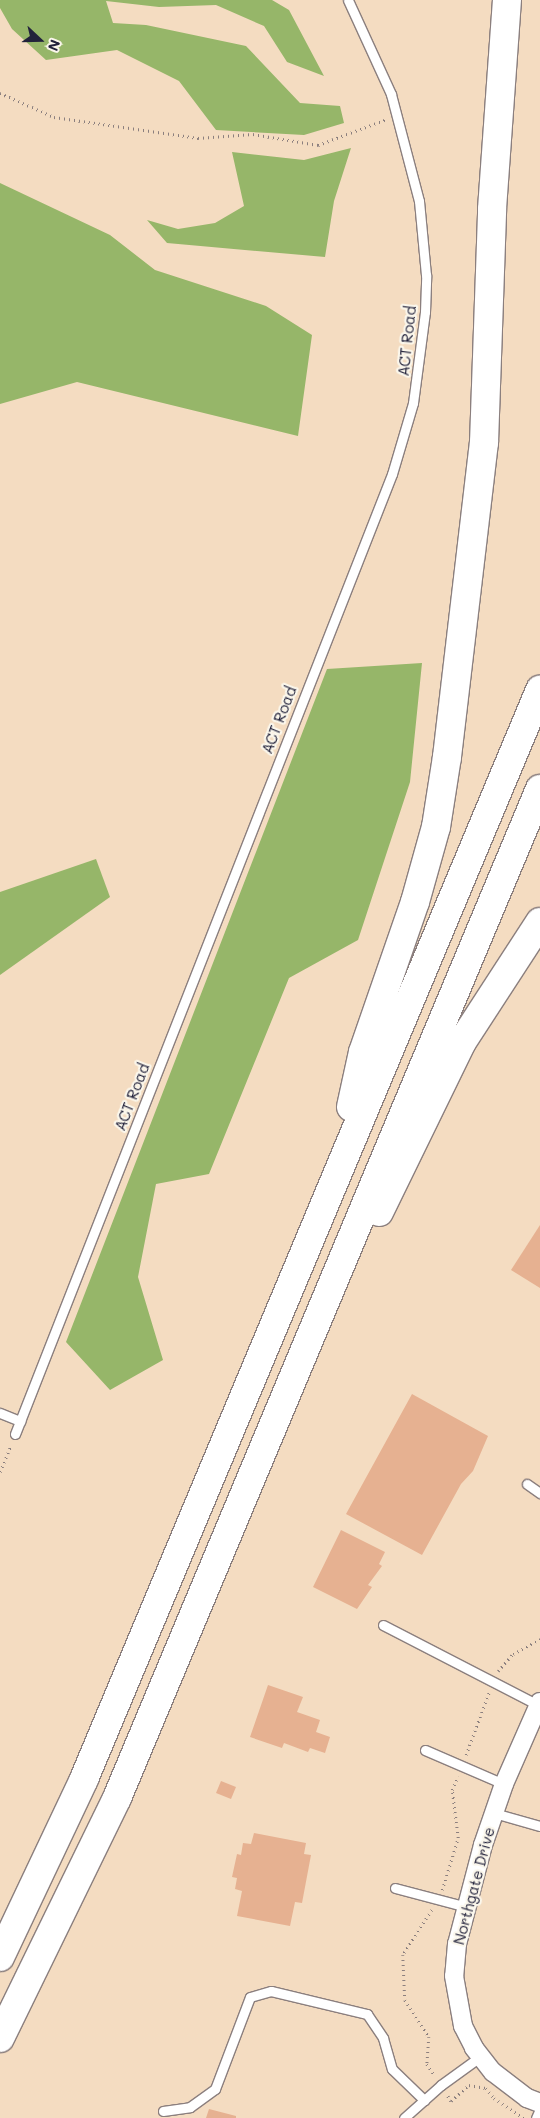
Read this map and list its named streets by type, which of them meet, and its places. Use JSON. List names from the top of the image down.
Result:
{
  "streets": {
    "street": ["Northgate Drive"],
    "lane": ["ACT Road"]
  },
  "north": "right"
}
